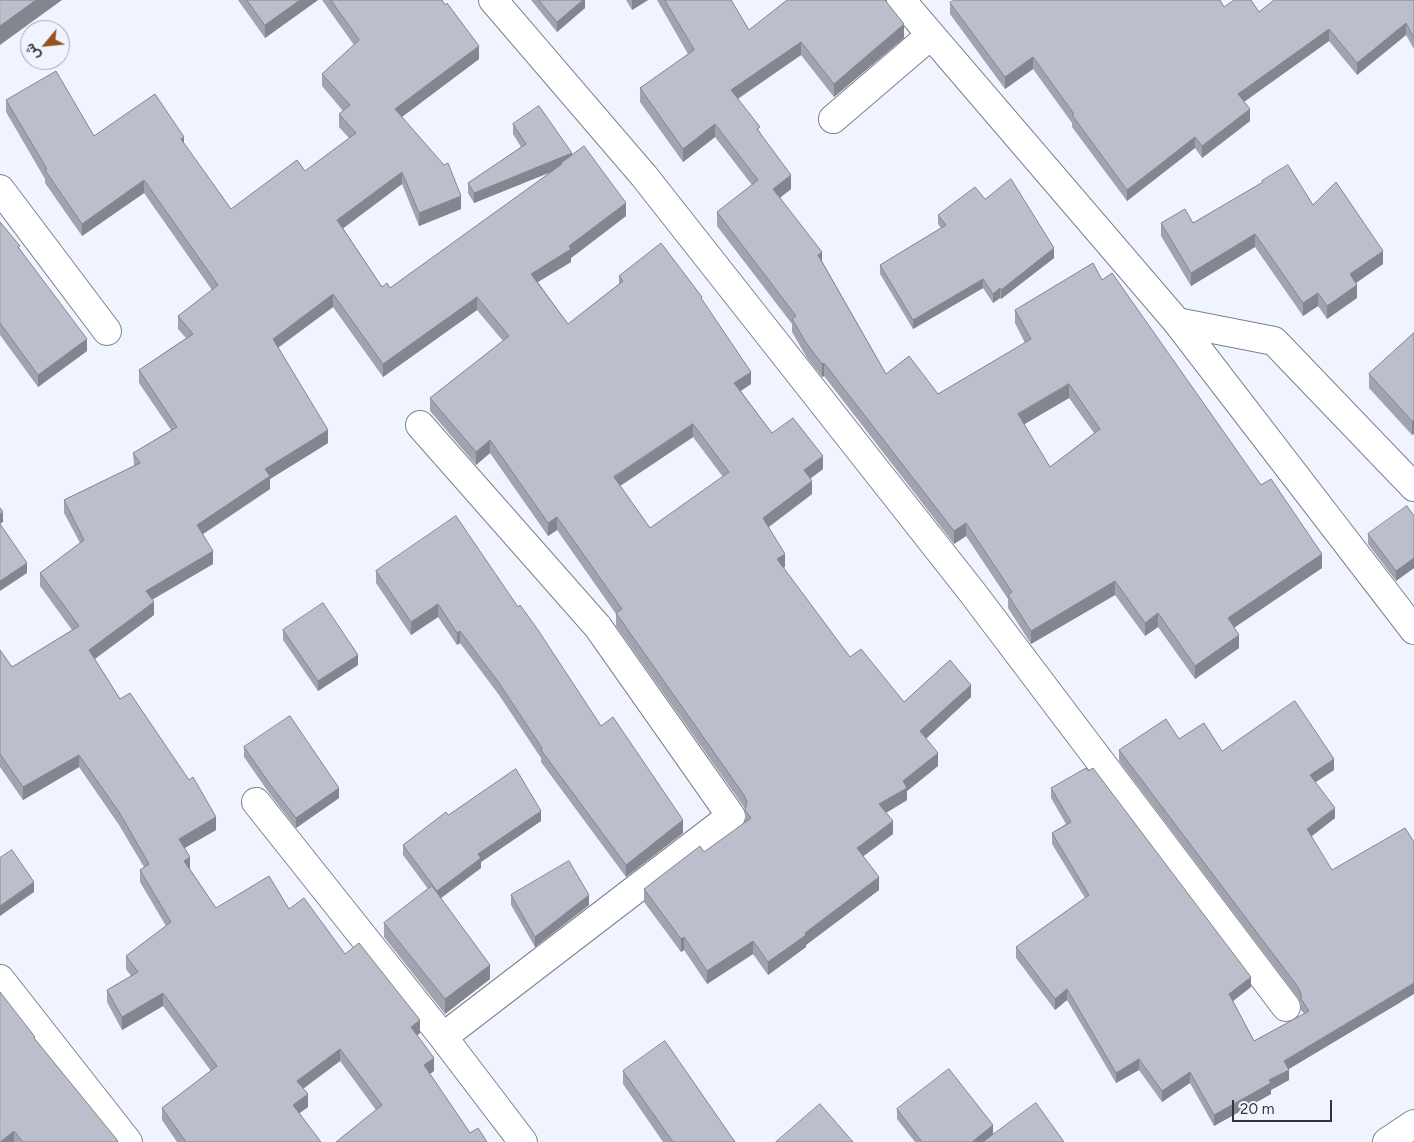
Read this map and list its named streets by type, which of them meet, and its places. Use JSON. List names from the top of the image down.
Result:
{
  "scale_bar": "20 m",
  "north": "bottom left"
}
